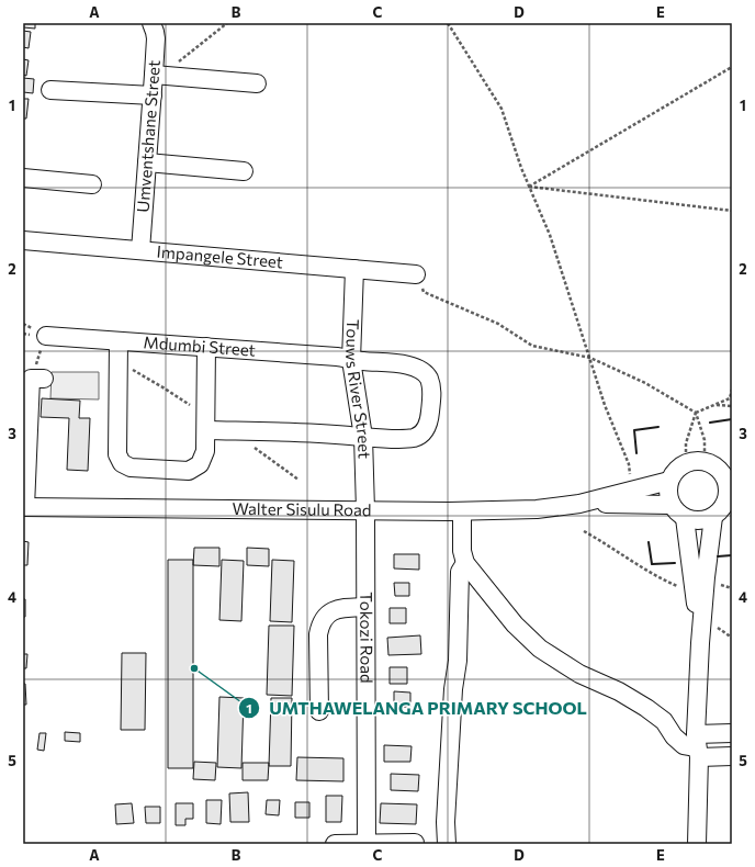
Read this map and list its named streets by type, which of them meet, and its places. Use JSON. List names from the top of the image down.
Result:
{
  "streets": {
    "street": [
      "Umventshane Street",
      "Impangele Street",
      "Mdumbi Street",
      "Touws River Street",
      "Walter Sisulu Road",
      "Tokozi Road"
    ]
  },
  "crossings": [
    ["Umventshane Street", "Impangele Street"],
    ["Impangele Street", "Touws River Street"],
    ["Mdumbi Street", "Touws River Street"],
    ["Touws River Street", "Walter Sisulu Road"],
    ["Touws River Street", "Tokozi Road"],
    ["Walter Sisulu Road", "Tokozi Road"]
  ],
  "places": ["UMTHAWELANGA PRIMARY SCHOOL"],
  "grid": {
    "columns": [
      "A",
      "B",
      "C",
      "D",
      "E"
    ],
    "rows": [
      "1",
      "2",
      "3",
      "4",
      "5"
    ]
  }
}
